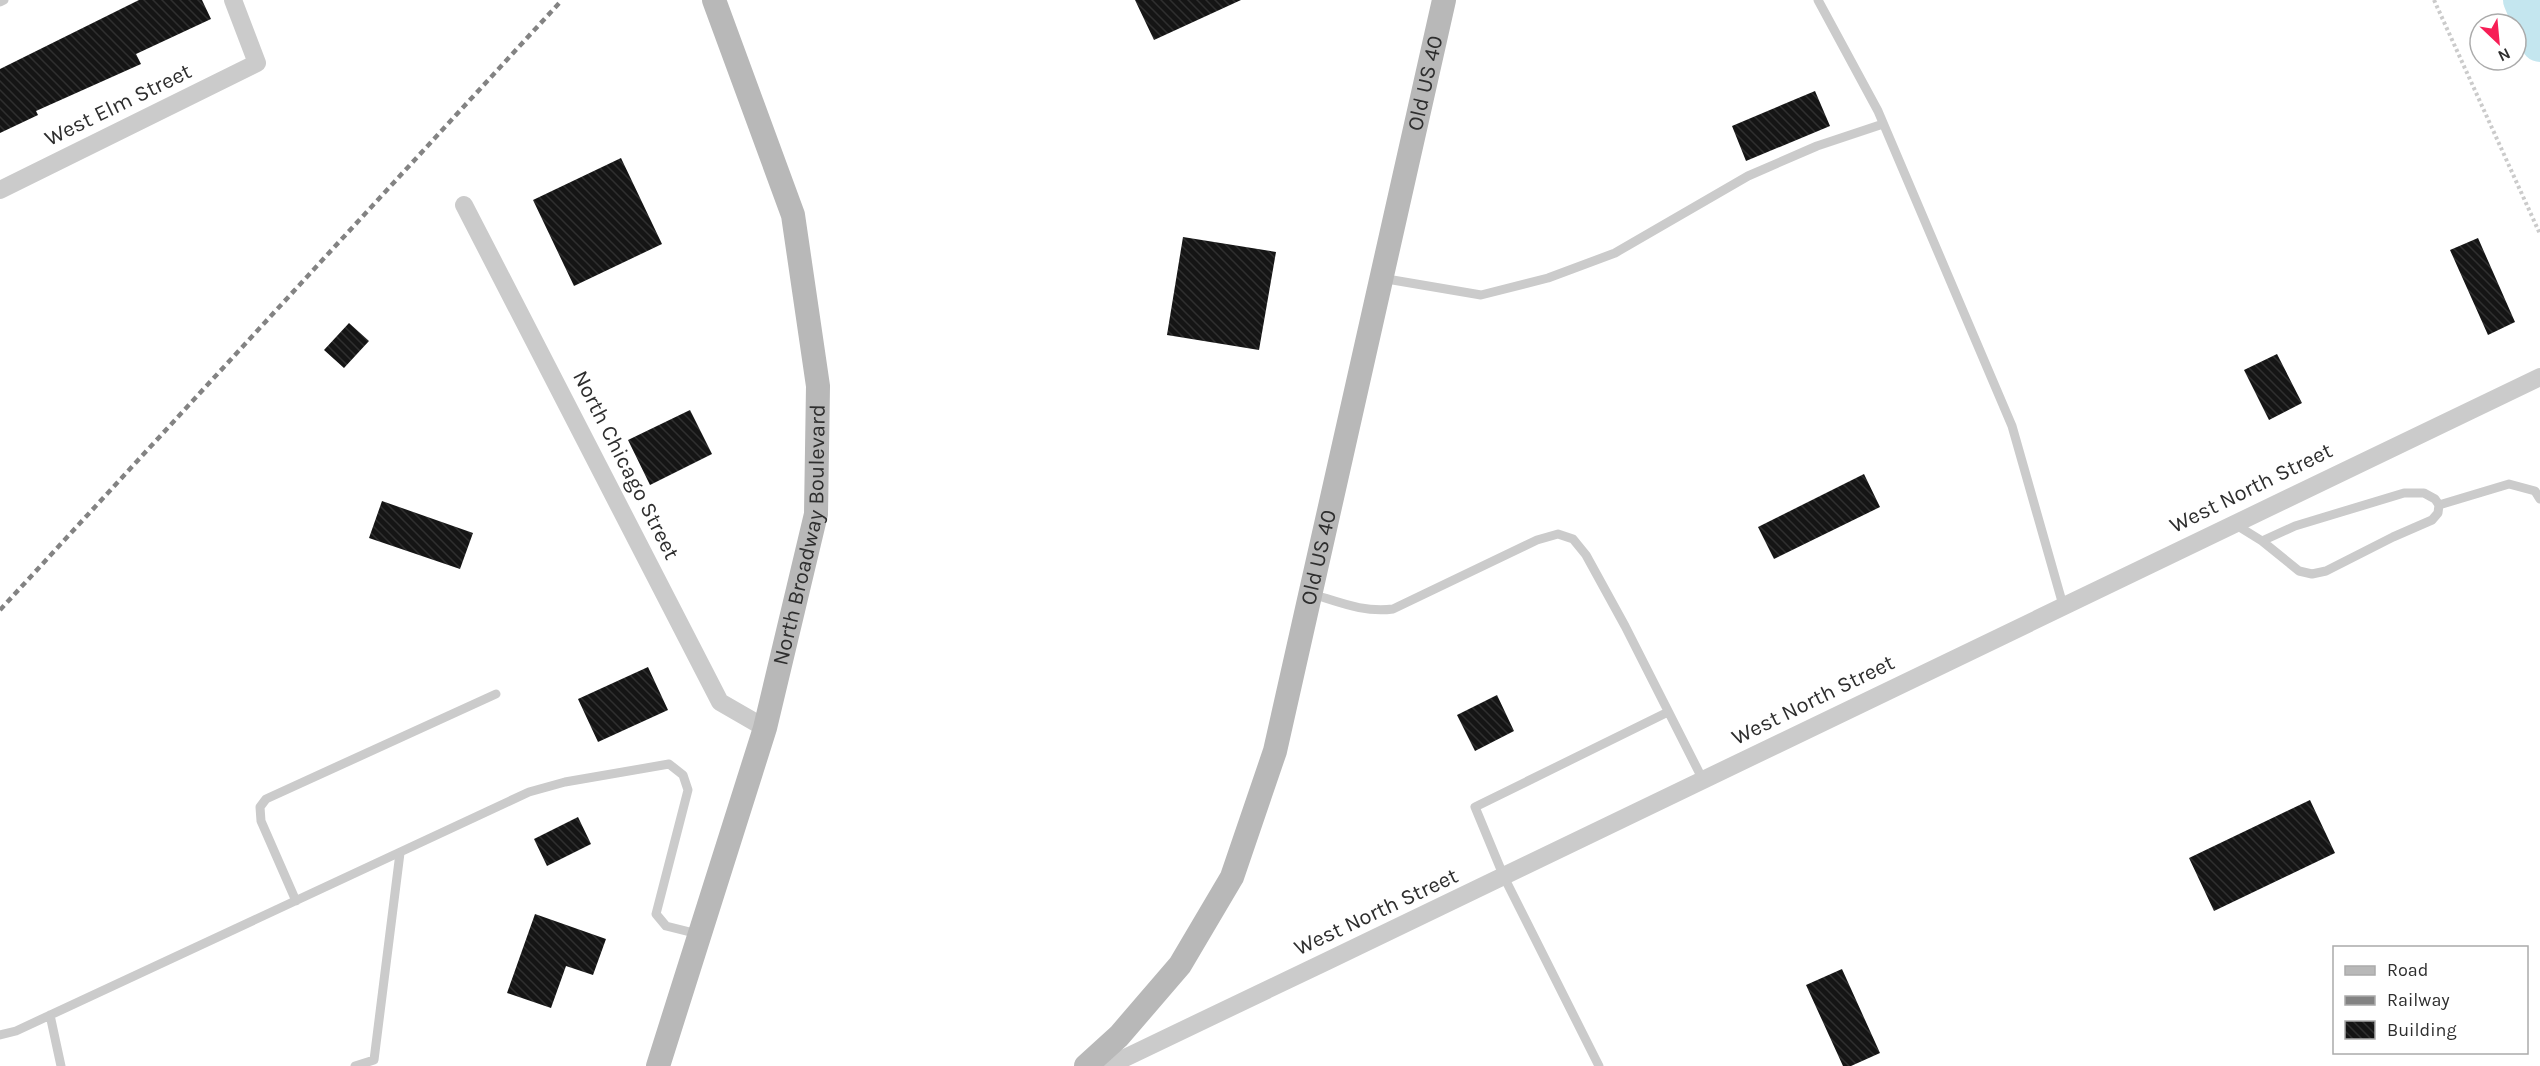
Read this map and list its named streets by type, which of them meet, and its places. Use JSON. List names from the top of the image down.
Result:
{
  "streets": {
    "street": [
      "Old US 40",
      "West Elm Street",
      "North Chicago Street",
      "West North Street",
      "North Broadway Boulevard"
    ]
  },
  "crossings": [
    ["North Chicago Street", "North Broadway Boulevard"]
  ],
  "legend": ["Road", "Railway", "Building"],
  "north": "bottom right"
}
